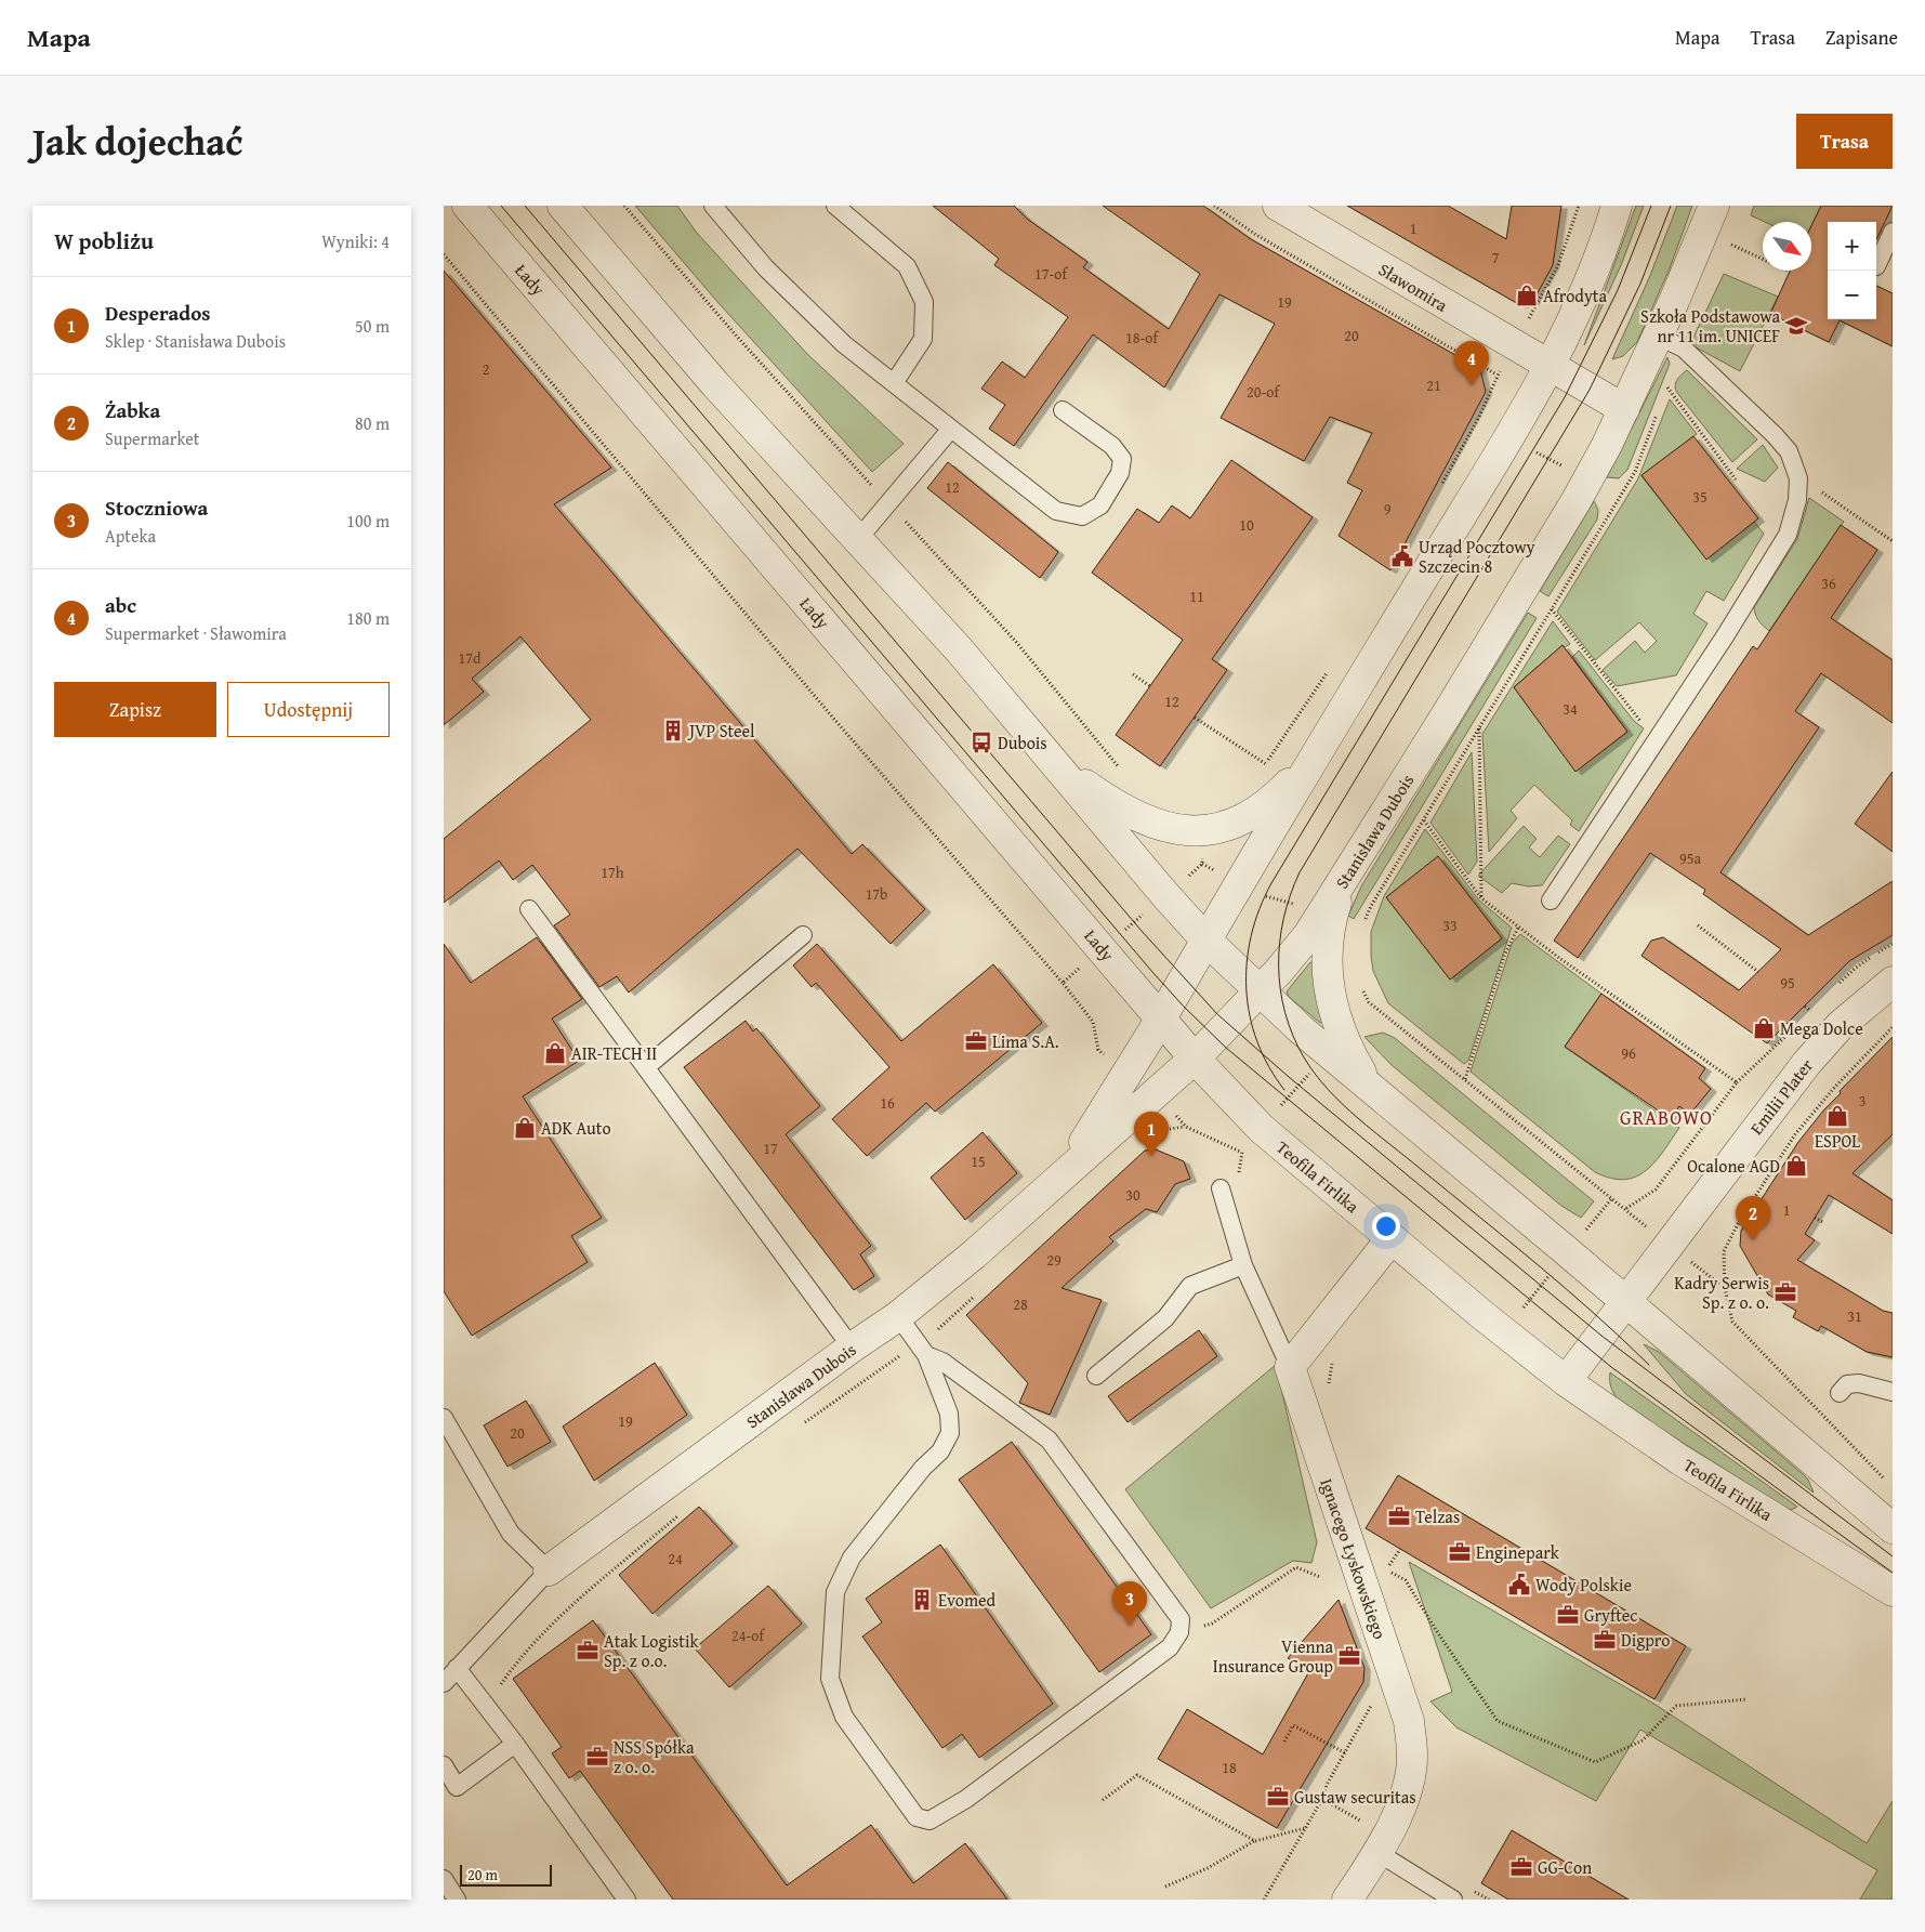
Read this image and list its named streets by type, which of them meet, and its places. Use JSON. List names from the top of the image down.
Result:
{
  "streets": {
    "street": [
      "Łady",
      "Sławomira",
      "Stanisława Dubois",
      "Emilii Plater",
      "Teofila Firlika",
      "Ignacego Łyskowskiego"
    ]
  },
  "crossings": [
    ["Łady", "Stanisława Dubois"],
    ["Łady", "Teofila Firlika"],
    ["Sławomira", "Stanisława Dubois"],
    ["Stanisława Dubois", "Teofila Firlika"]
  ],
  "districts": ["GRABOWO"],
  "places": {
    "shop": [
      "Afrodyta",
      "Mega Dolce",
      "AIR-TECH II",
      "ESPOL",
      "ADK Auto",
      "Ocalone AGD"
    ],
    "school or university": ["Szkoła Podstawowa nr 11 im. UNICEF"],
    "public building": ["Urząd Pocztowy Szczecin 8", "Wody Polskie"],
    "building": ["JVP Steel", "Evomed"],
    "bus stop": ["Dubois"],
    "office": [
      "Lima S.A.",
      "Kadry Serwis Sp. z o. o.",
      "Telzas",
      "Enginepark",
      "Gryftec",
      "Digpro",
      "Atak Logistik Sp. z o.o.",
      "Vienna Insurance Group",
      "NSS Spółka z o. o.",
      "Gustaw securitas",
      "GG-Con"
    ]
  },
  "house_numbers": [
    "1",
    "7",
    "17-of",
    "19",
    "20",
    "18-of",
    "2",
    "21",
    "20-of",
    "12",
    "35",
    "9",
    "10",
    "36",
    "11",
    "17d",
    "12",
    "34",
    "95a",
    "17h",
    "17b",
    "33",
    "95",
    "96",
    "3",
    "16",
    "17",
    "15",
    "30",
    "1",
    "29",
    "28",
    "31",
    "19",
    "20",
    "24",
    "24-of",
    "18"
  ],
  "scale_bar": "20 m",
  "north": "bottom right",
  "page": {
    "header": "Mapa",
    "nav": ["Mapa", "Trasa", "Zapisane"],
    "title": "Jak dojechać",
    "buttons": [
      "Trasa",
      ["Zapisz", "Udostępnij"]
    ],
    "heading": ["W pobliżu", "Wyniki: 4"],
    "map_buttons": ["+", "−"],
    "list": [
      {
        "mark": "1",
        "name": "Desperados",
        "note": "Sklep · Stanisława Dubois",
        "value": "50 m"
      },
      {
        "mark": "2",
        "name": "Żabka",
        "note": "Supermarket",
        "value": "80 m"
      },
      {
        "mark": "3",
        "name": "Stoczniowa",
        "note": "Apteka",
        "value": "100 m"
      },
      {
        "mark": "4",
        "name": "abc",
        "note": "Supermarket · Sławomira",
        "value": "180 m"
      }
    ],
    "pins": [
      "4",
      "1",
      "2",
      "3"
    ],
    "scale": "20 m"
  }
}
